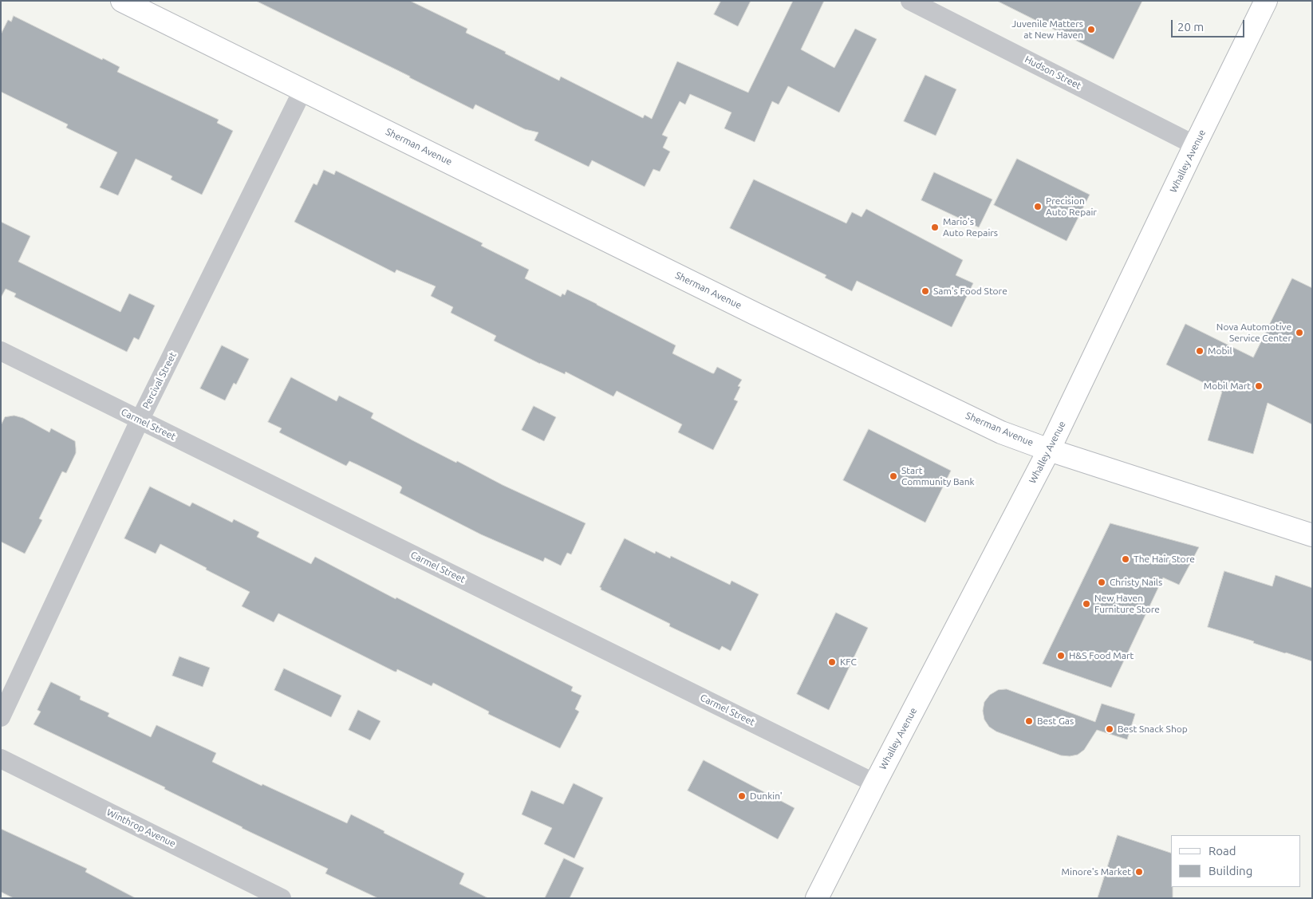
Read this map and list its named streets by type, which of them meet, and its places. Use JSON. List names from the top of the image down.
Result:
{
  "streets": {
    "main road": ["Sherman Avenue", "Whalley Avenue"],
    "street": [
      "Hudson Street",
      "Percival Street",
      "Carmel Street",
      "Winthrop Avenue"
    ]
  },
  "crossings": [
    ["Hudson Street", "Whalley Avenue"],
    ["Sherman Avenue", "Whalley Avenue"],
    ["Sherman Avenue", "Percival Street"],
    ["Whalley Avenue", "Carmel Street"],
    ["Percival Street", "Carmel Street"]
  ],
  "places": [
    "Juvenile Matters at New Haven",
    "Precision Auto Repair",
    "Mario's Auto Repairs",
    "Sam's Food Store",
    "Nova Automotive Service Center",
    "Mobil",
    "Mobil Mart",
    "Start Community Bank",
    "The Hair Store",
    "Christy Nails",
    "New Haven Furniture Store",
    "H&S Food Mart",
    "KFC",
    "Best Gas",
    "Best Snack Shop",
    "Dunkin'",
    "Minore's Market"
  ],
  "legend": ["Road", "Building"],
  "scale_bar": "20 m"
}
